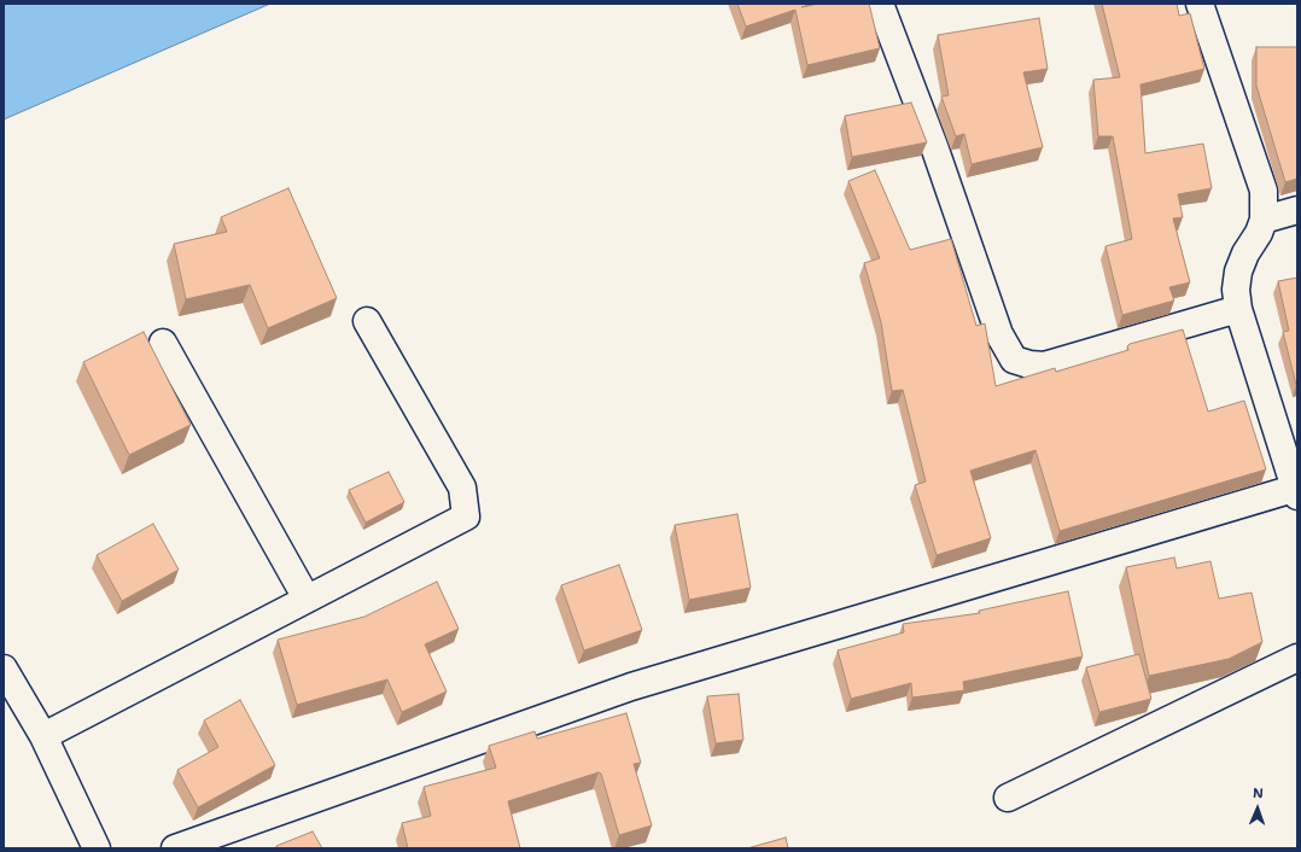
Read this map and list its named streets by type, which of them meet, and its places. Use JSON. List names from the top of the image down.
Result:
{
  "north": "top"
}
